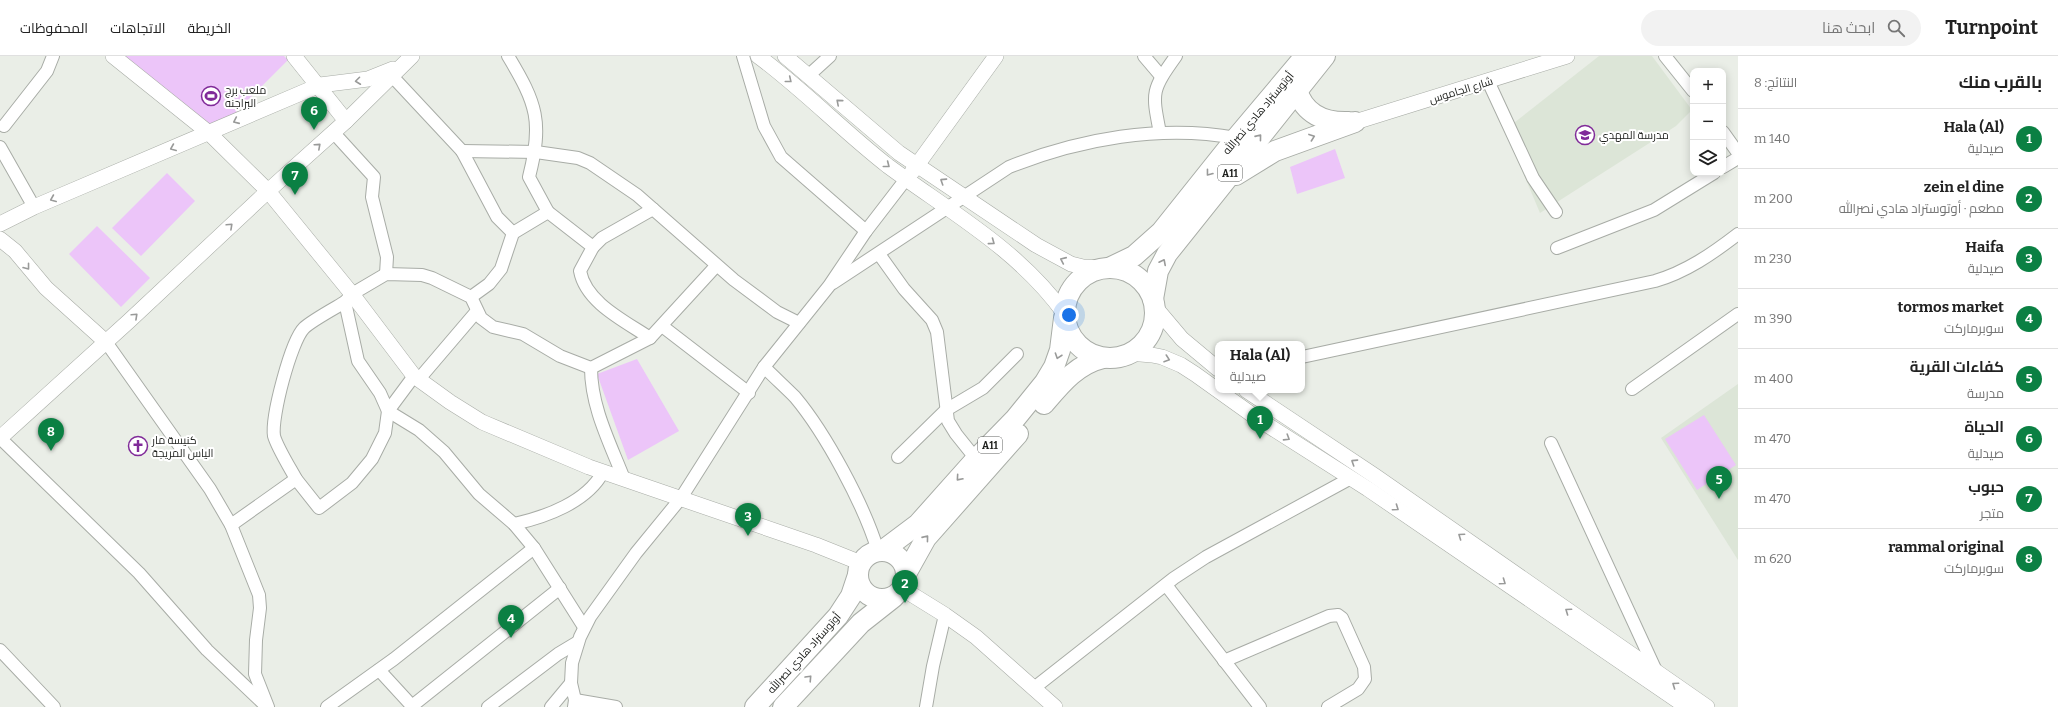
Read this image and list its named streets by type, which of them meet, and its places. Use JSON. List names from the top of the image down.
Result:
{
  "streets": {
    "highway": ["أوتوستراد هادي نصرالله", "A11"],
    "street": ["شارع الجاموس"]
  },
  "crossings": [
    ["أوتوستراد هادي نصرالله", "A11"]
  ],
  "places": {
    "sports": ["ملعب برج البراجنه"],
    "school or university": ["مدرسة المهدي"],
    "church": ["كنيسة مار الياس المريجة"]
  },
  "page": {
    "header": "Turnpoint",
    "search": "ابحث هنا",
    "nav": ["الخريطة", "الاتجاهات", "المحفوظات"],
    "heading": ["بالقرب منك", "النتائج: 8"],
    "map_buttons": ["+", "−"],
    "pins": [
      "6",
      "7",
      "1",
      "8",
      "5",
      "3",
      "2",
      "4"
    ],
    "list": [
      {
        "mark": "1",
        "name": "Hala (Al)",
        "note": "صيدلية",
        "value": "140 m"
      },
      {
        "mark": "2",
        "name": "zein el dine",
        "note": "مطعم · أوتوستراد هادي نصرالله",
        "value": "200 m"
      },
      {
        "mark": "3",
        "name": "Haifa",
        "note": "صيدلية",
        "value": "230 m"
      },
      {
        "mark": "4",
        "name": "tormos market",
        "note": "سوبرماركت",
        "value": "390 m"
      },
      {
        "mark": "5",
        "name": "كفاءات القرية",
        "note": "مدرسة",
        "value": "400 m"
      },
      {
        "mark": "6",
        "name": "الحياة",
        "note": "صيدلية",
        "value": "470 m"
      },
      {
        "mark": "7",
        "name": "حبوب",
        "note": "متجر",
        "value": "470 m"
      },
      {
        "mark": "8",
        "name": "rammal original",
        "note": "سوبرماركت",
        "value": "620 m"
      }
    ],
    "popup": ["Hala (Al)", "صيدلية"]
  }
}
